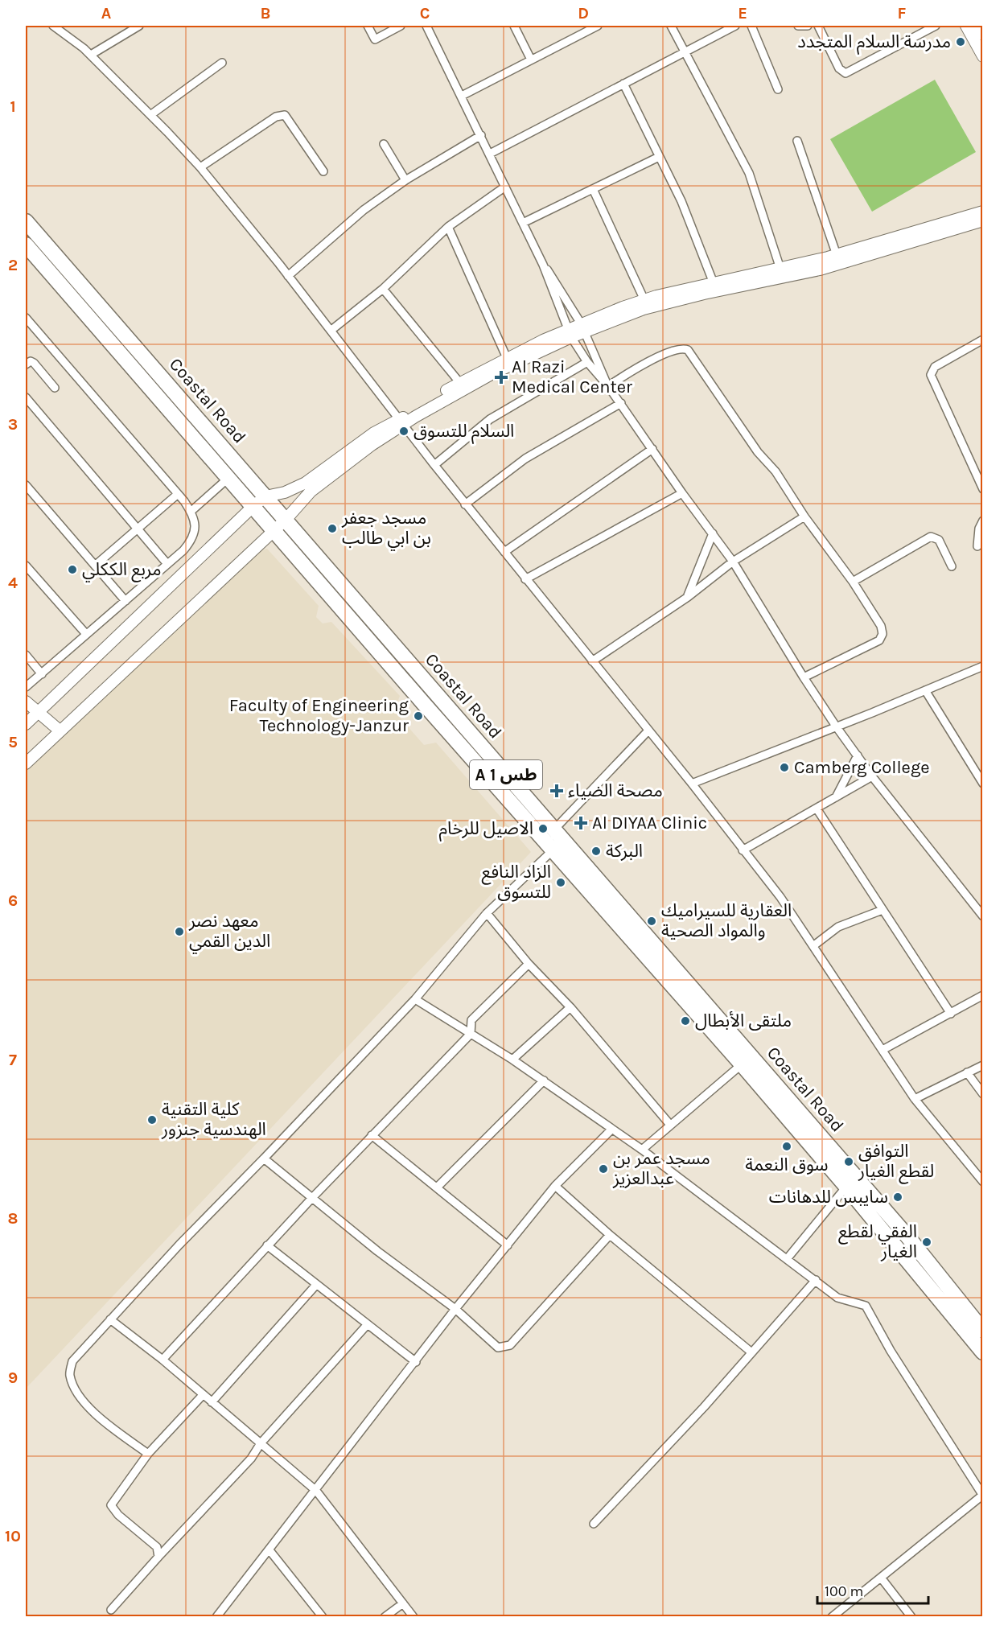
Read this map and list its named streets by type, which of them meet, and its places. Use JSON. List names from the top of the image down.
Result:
{
  "streets": {
    "highway": ["Coastal Road", "A 1 طس"]
  },
  "places": {
    "other": [
      "مدرسة السلام المتجدد",
      "السلام للتسوق",
      "مسجد جعفر بن ابي طالب",
      "مربع الككلي",
      "Faculty of Engineering Technology-Janzur",
      "Camberg College",
      "الاصيل للرخام",
      "البركة",
      "الزاد النافع للتسوق",
      "العقارية للسيراميك والمواد الصحية",
      "معهد نصر الدين القمي",
      "ملتقى الأبطال",
      "كلية التقنية الهندسية جنزور",
      "سوق النعمة",
      "التوافق لقطع الغيار",
      "مسجد عمر بن عبدالعزيز",
      "سايبس للدهانات",
      "الفقي لقطع الغيار"
    ],
    "health": ["Al Razi Medical Center", "مصحة الضياء", "Al DIYAA Clinic"]
  },
  "scale_bar": "100 m",
  "grid": {
    "columns": [
      "A",
      "B",
      "C",
      "D",
      "E",
      "F"
    ],
    "rows": [
      "1",
      "2",
      "3",
      "4",
      "5",
      "6",
      "7",
      "8",
      "9",
      "10"
    ]
  }
}
